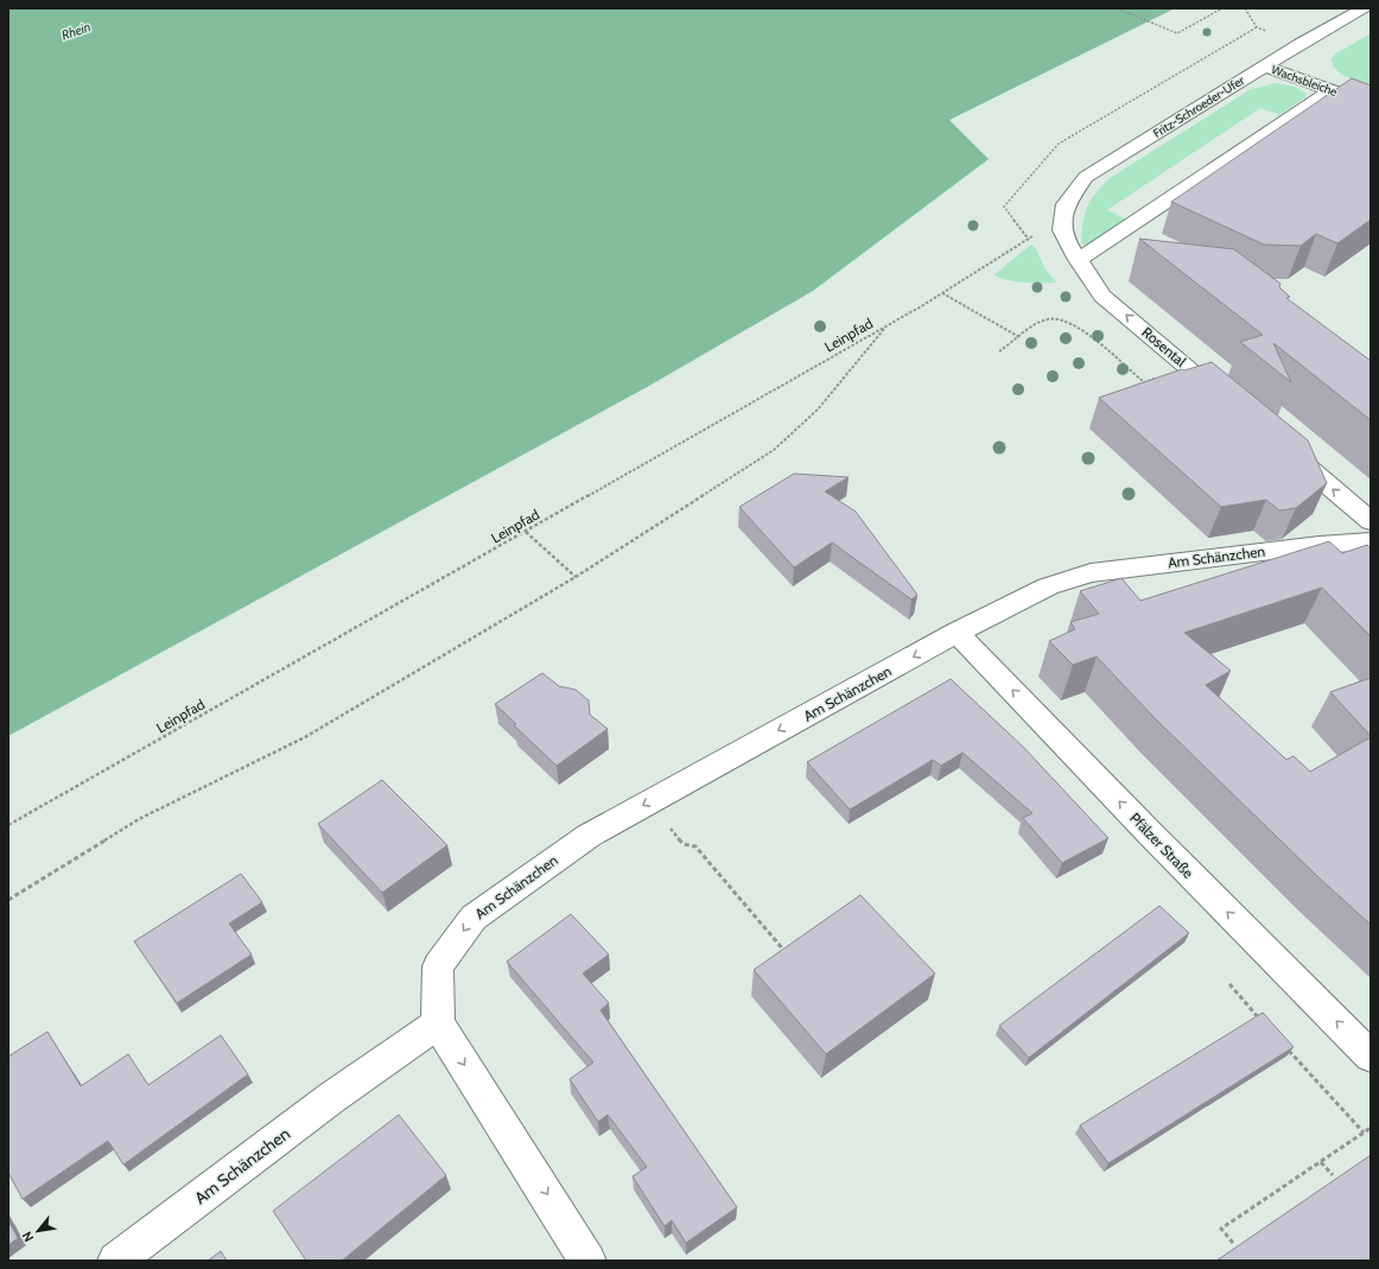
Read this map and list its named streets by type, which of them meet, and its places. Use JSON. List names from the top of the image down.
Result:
{
  "streets": {
    "street": [
      "Wachsbleiche",
      "Fritz-Schroeder-Ufer",
      "Rosental",
      "Am Schänzchen",
      "Pfälzer Straße"
    ],
    "path": ["Leinpfad"]
  },
  "crossings": [
    ["Wachsbleiche", "Fritz-Schroeder-Ufer"],
    ["Fritz-Schroeder-Ufer", "Rosental"],
    ["Am Schänzchen", "Pfälzer Straße"]
  ],
  "one_way": ["Rosental", "Am Schänzchen", "Pfälzer Straße"],
  "water": ["Rhein"],
  "north": "bottom left"
}
